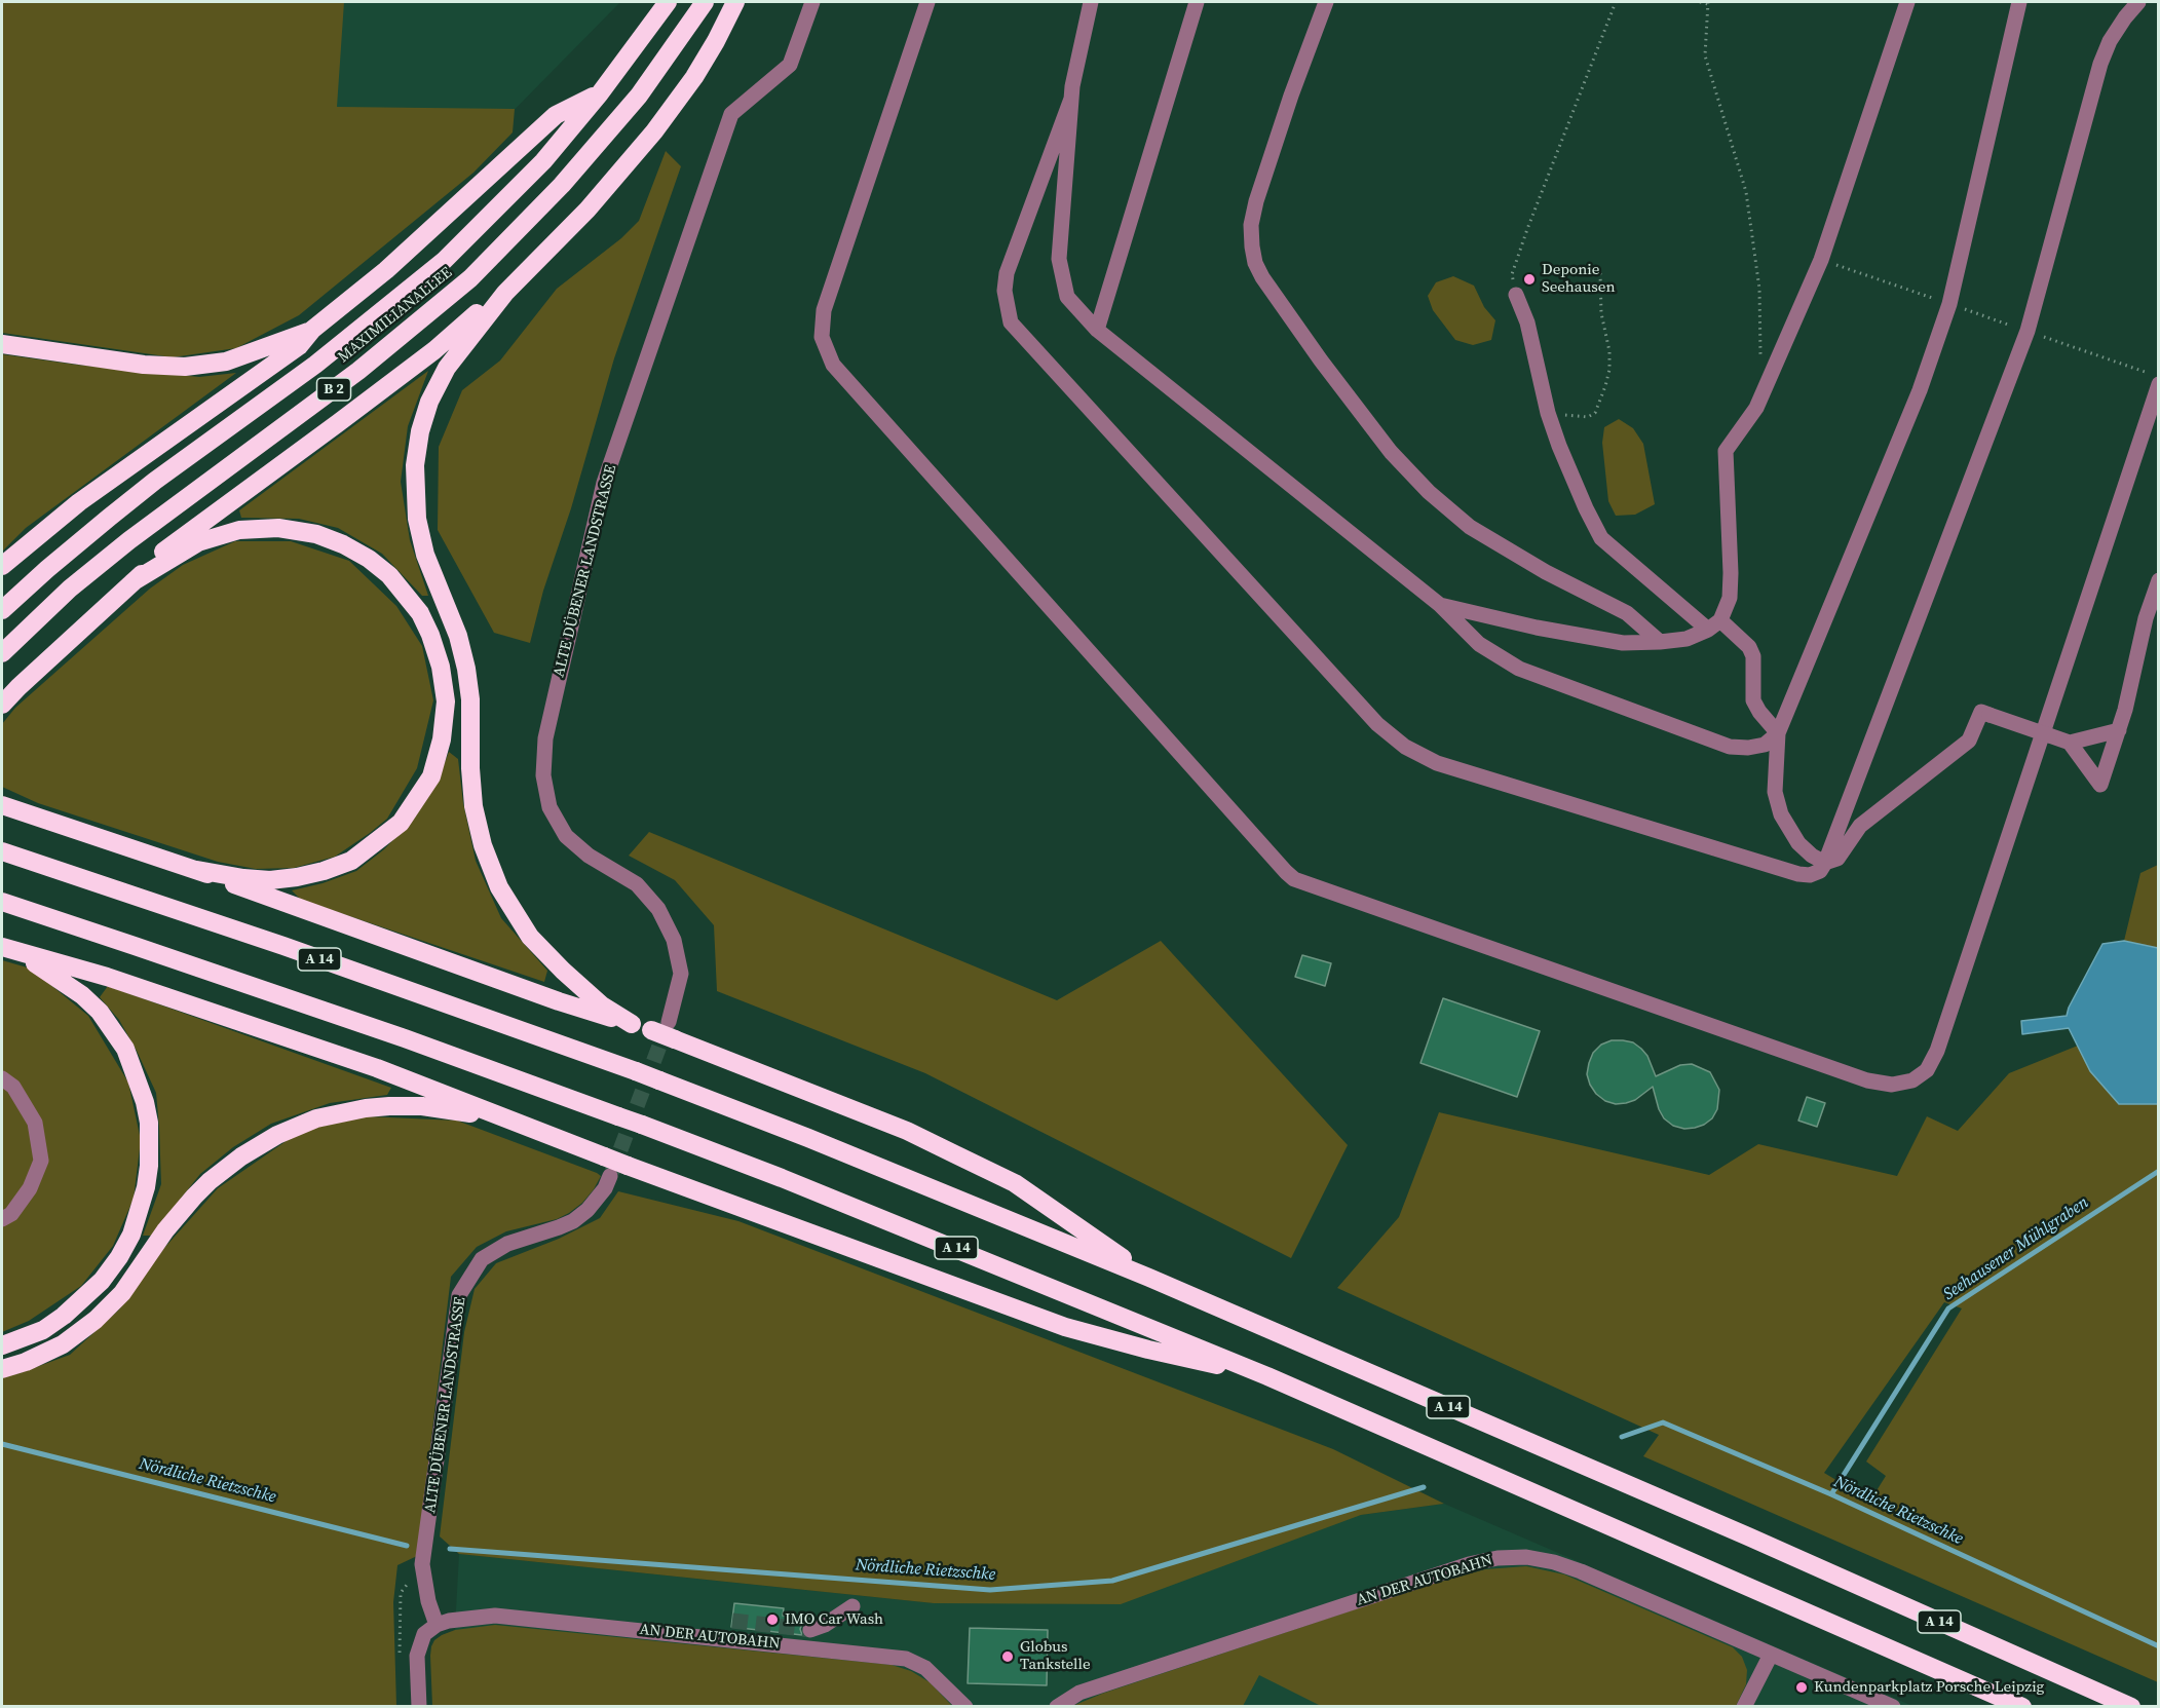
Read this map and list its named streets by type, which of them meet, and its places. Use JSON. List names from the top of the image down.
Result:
{
  "streets": {
    "highway": ["MAXIMILIANALLEE", "B 2", "A 14"],
    "street": ["ALTE DÜBENER LANDSTRASSE", "AN DER AUTOBAHN"]
  },
  "crossings": [
    ["ALTE DÜBENER LANDSTRASSE", "AN DER AUTOBAHN"]
  ],
  "water": ["Seehausener Mühlgraben", "Nördliche Rietzschke"],
  "places": [
    "Deponie Seehausen",
    "IMO Car Wash",
    "Globus Tankstelle",
    "Kundenparkplatz Porsche Leipzig"
  ]
}
